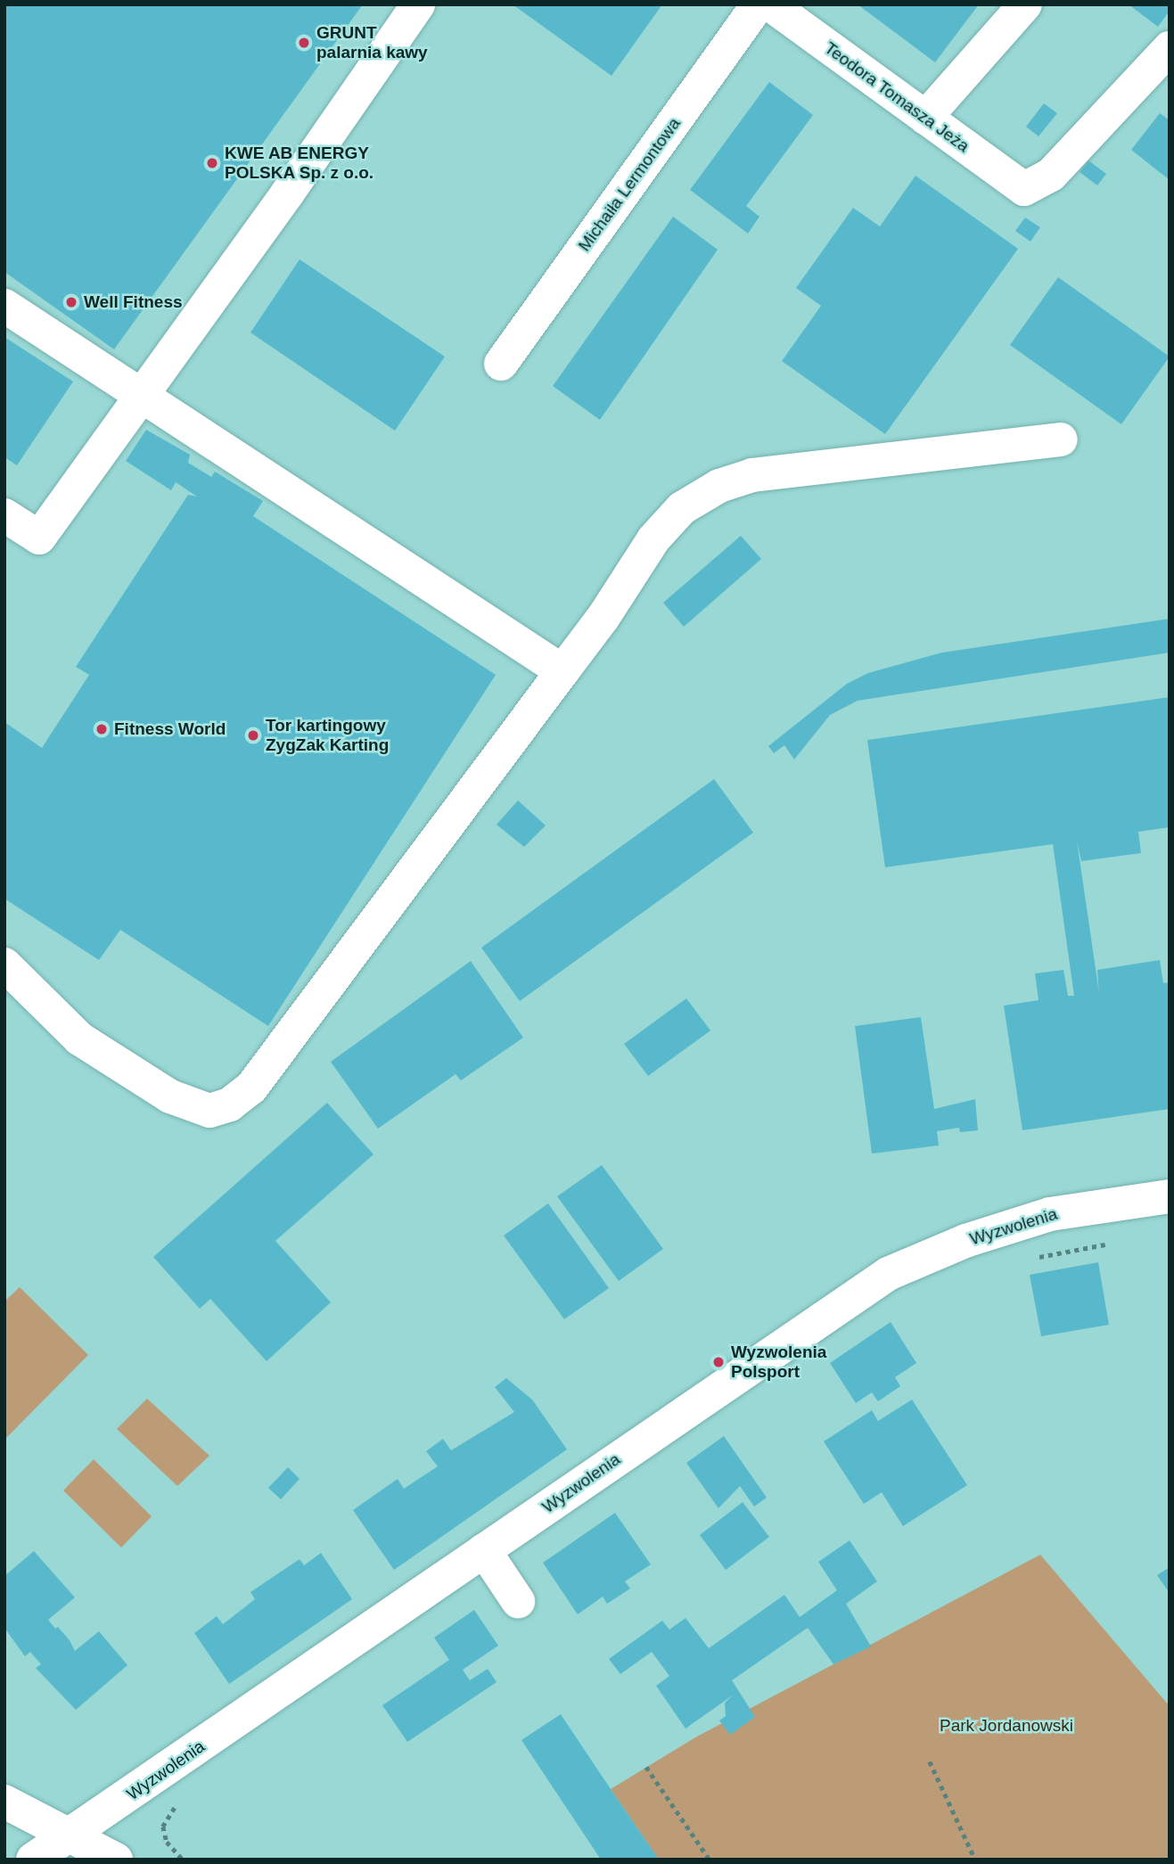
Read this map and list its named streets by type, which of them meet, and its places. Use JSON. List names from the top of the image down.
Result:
{
  "streets": {
    "street": ["Teodora Tomasza Jeża", "Michaiła Lermontowa", "Wyzwolenia"]
  },
  "parks": ["Park Jordanowski"],
  "places": [
    "GRUNT palarnia kawy",
    "KWE AB ENERGY POLSKA Sp. z o.o.",
    "Well Fitness",
    "Fitness World",
    "Tor kartingowy ZygZak Karting",
    "Wyzwolenia Polsport"
  ]
}
